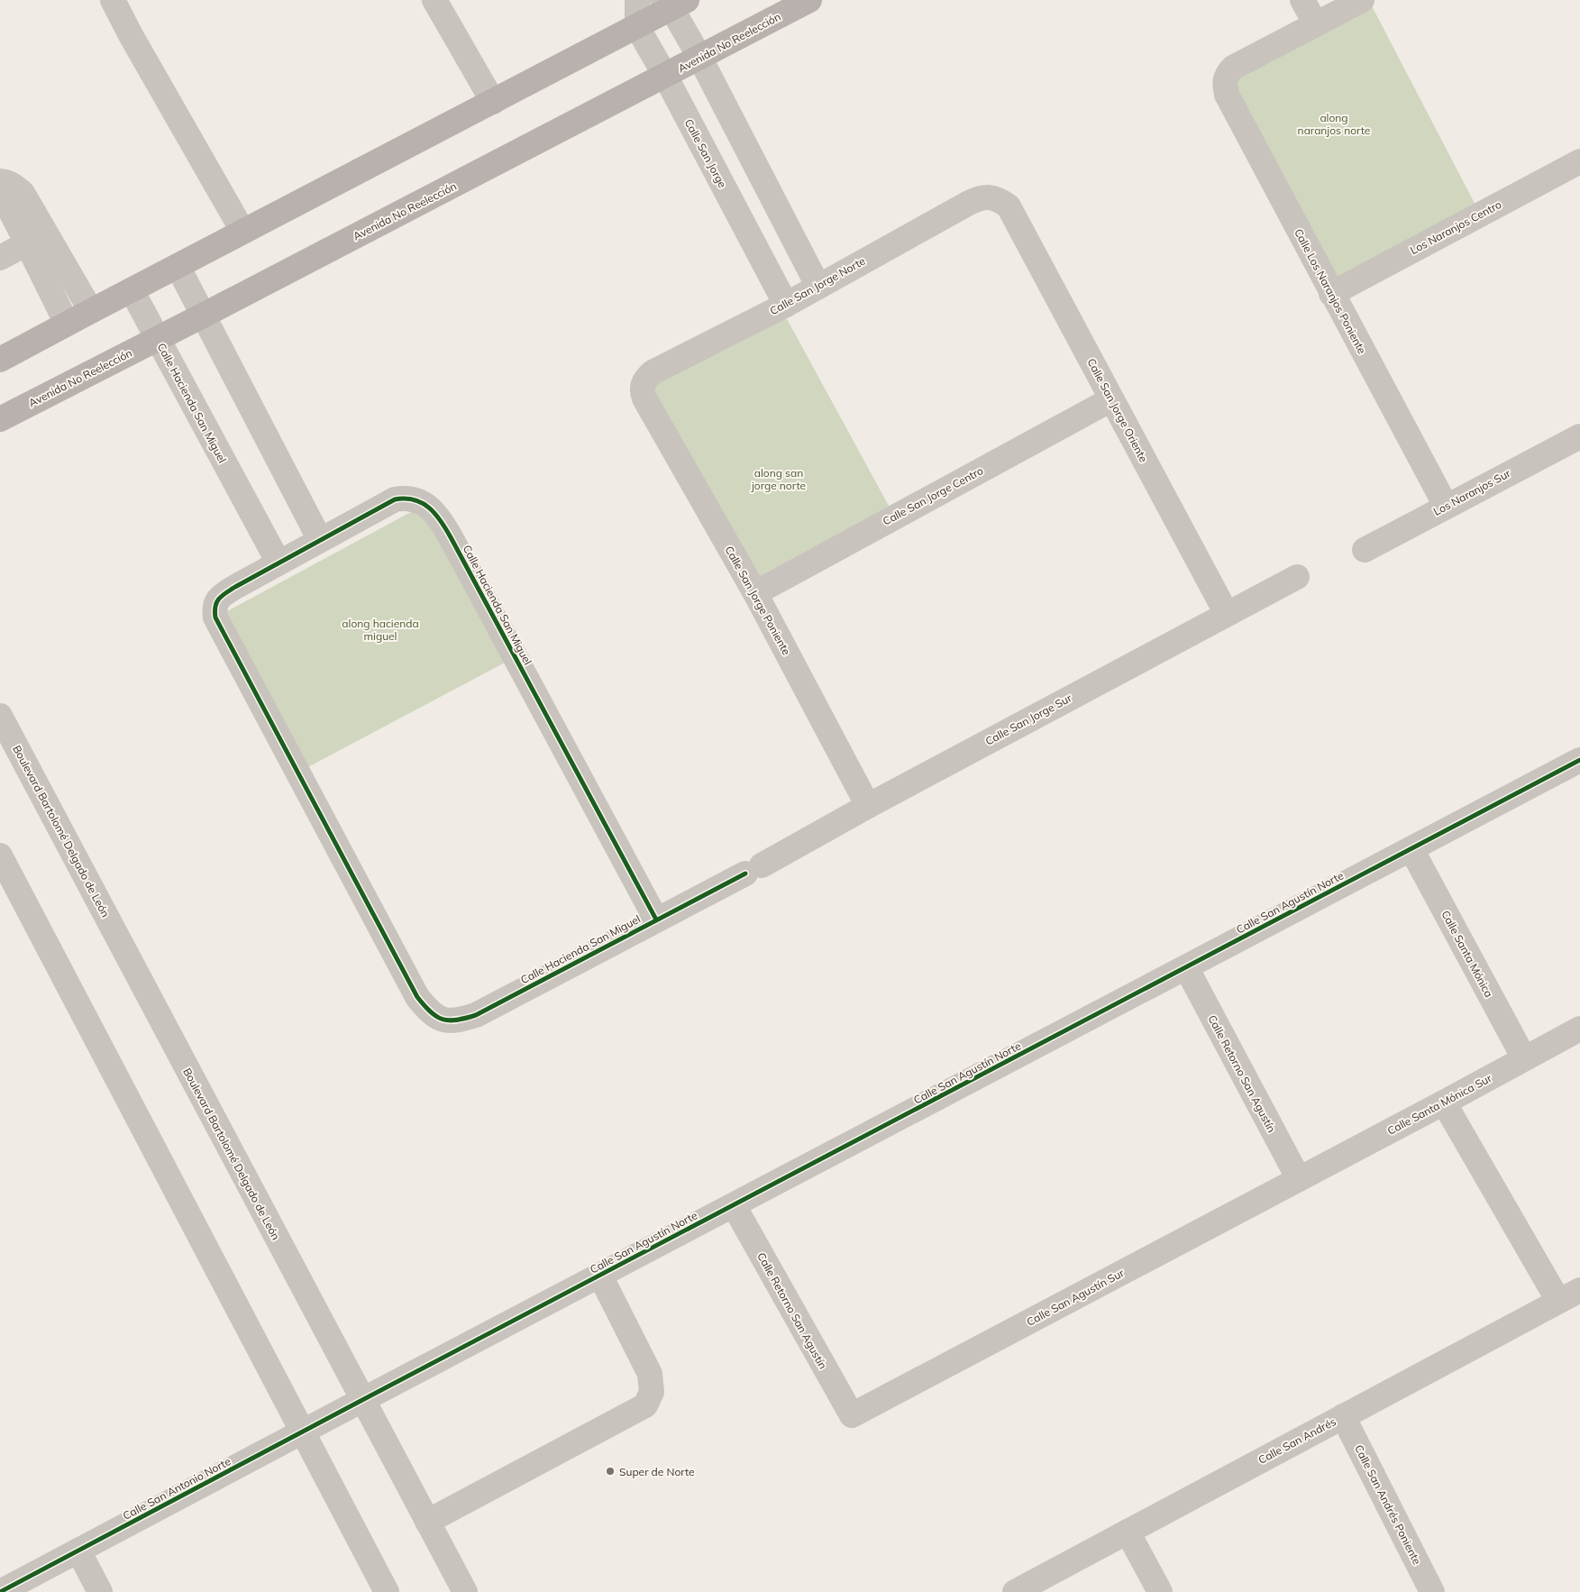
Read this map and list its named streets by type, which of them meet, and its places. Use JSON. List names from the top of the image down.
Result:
{
  "streets": {
    "main road": ["Avenida No Reelección"],
    "street": [
      "Calle San Jorge",
      "Los Naranjos Centro",
      "Calle San Jorge Norte",
      "Calle Los Naranjos Poniente",
      "Calle Hacienda San Miguel",
      "Calle San Jorge Oriente",
      "Los Naranjos Sur",
      "Calle San Jorge Centro",
      "Calle San Jorge Poniente",
      "Calle San Jorge Sur",
      "Boulevard Bartolomé Delgado de León",
      "Calle San Agustín Norte",
      "Calle Santa Mónica",
      "Calle Retorno San Agustín",
      "Calle Santa Mónica Sur",
      "Calle San Agustín Sur",
      "Calle San Andrés",
      "Calle San Antonio Norte",
      "Calle San Andrés Poniente"
    ]
  },
  "crossings": [
    ["Avenida No Reelección", "Calle San Jorge"],
    ["Avenida No Reelección", "Calle Hacienda San Miguel"],
    ["Calle San Jorge", "Calle San Jorge Norte"],
    ["Los Naranjos Centro", "Calle Los Naranjos Poniente"],
    ["Calle San Jorge Norte", "Calle San Jorge Oriente"],
    ["Calle San Jorge Norte", "Calle San Jorge Poniente"],
    ["Calle Los Naranjos Poniente", "Los Naranjos Sur"],
    ["Calle Hacienda San Miguel", "Calle San Jorge Sur"],
    ["Calle San Jorge Oriente", "Calle San Jorge Centro"],
    ["Calle San Jorge Oriente", "Calle San Jorge Sur"],
    ["Calle San Jorge Centro", "Calle San Jorge Poniente"],
    ["Calle San Jorge Poniente", "Calle San Jorge Sur"],
    ["Boulevard Bartolomé Delgado de León", "Calle San Agustín Norte"],
    ["Boulevard Bartolomé Delgado de León", "Calle San Antonio Norte"],
    ["Calle San Agustín Norte", "Calle Santa Mónica"],
    ["Calle San Agustín Norte", "Calle Retorno San Agustín"],
    ["Calle San Agustín Norte", "Calle San Antonio Norte"],
    ["Calle Santa Mónica", "Calle Santa Mónica Sur"],
    ["Calle Retorno San Agustín", "Calle Santa Mónica Sur"],
    ["Calle Retorno San Agustín", "Calle San Agustín Sur"],
    ["Calle Santa Mónica Sur", "Calle San Agustín Sur"],
    ["Calle San Andrés", "Calle San Andrés Poniente"]
  ],
  "parks": ["along naranjos norte", "along san jorge norte", "along hacienda miguel"],
  "places": ["Super de Norte"]
}
